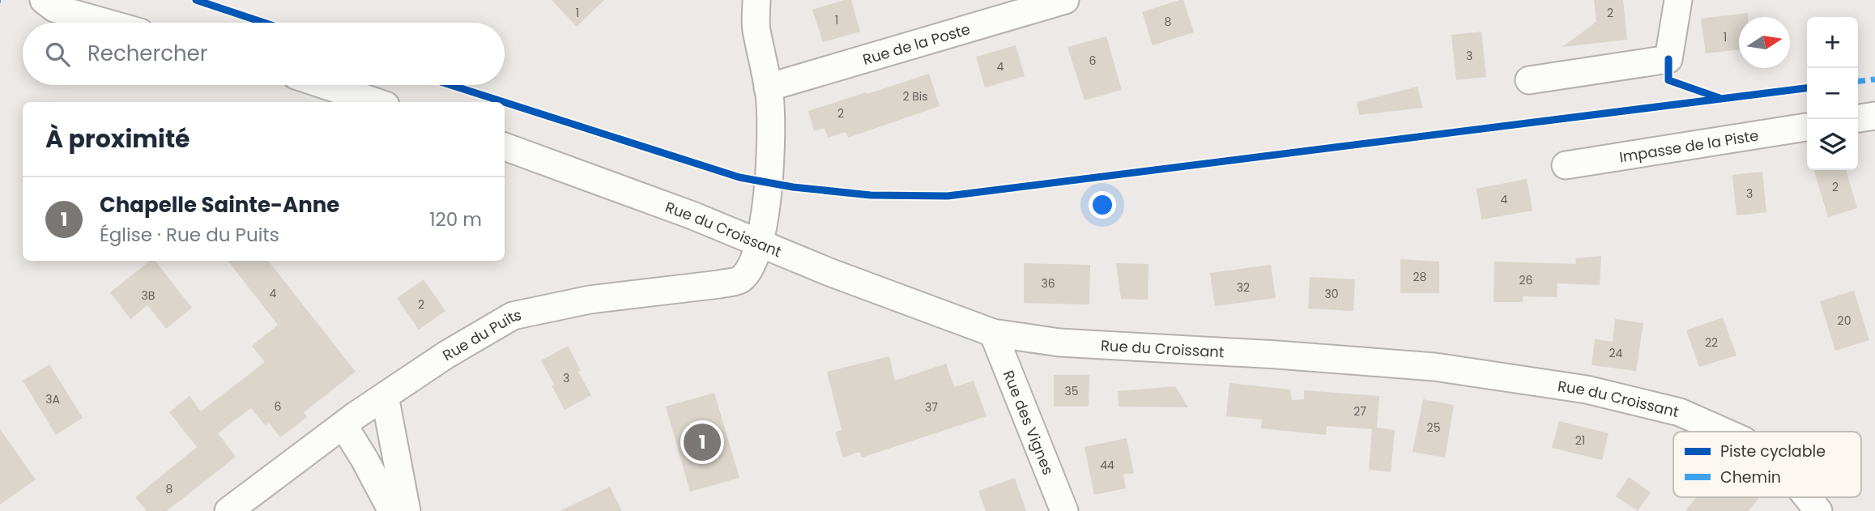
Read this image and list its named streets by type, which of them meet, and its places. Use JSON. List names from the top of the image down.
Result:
{
  "streets": {
    "street": [
      "Rue de la Poste",
      "Impasse de la Piste",
      "Rue du Croissant",
      "Rue du Puits",
      "Rue des Vignes"
    ]
  },
  "crossings": [
    ["Rue de la Poste", "Rue du Puits"],
    ["Rue du Croissant", "Rue du Puits"],
    ["Rue du Croissant", "Rue des Vignes"]
  ],
  "house_numbers": [
    "1",
    "2",
    "1",
    "8",
    "1",
    "3",
    "6",
    "4",
    "2 Bis",
    "2",
    "2",
    "3",
    "4",
    "28",
    "26",
    "36",
    "32",
    "4",
    "30",
    "3B",
    "2",
    "20",
    "22",
    "24",
    "3",
    "35",
    "3A",
    "6",
    "37",
    "27",
    "25",
    "21",
    "44",
    "8"
  ],
  "legend": ["Piste cyclable", "Chemin"],
  "north": "right",
  "page": {
    "map_buttons": ["+", "−"],
    "search": "Rechercher",
    "heading": "À proximité",
    "list": [
      {
        "mark": "1",
        "name": "Chapelle Sainte-Anne",
        "note": "Église · Rue du Puits",
        "value": "120 m"
      }
    ],
    "pins": "1"
  }
}
